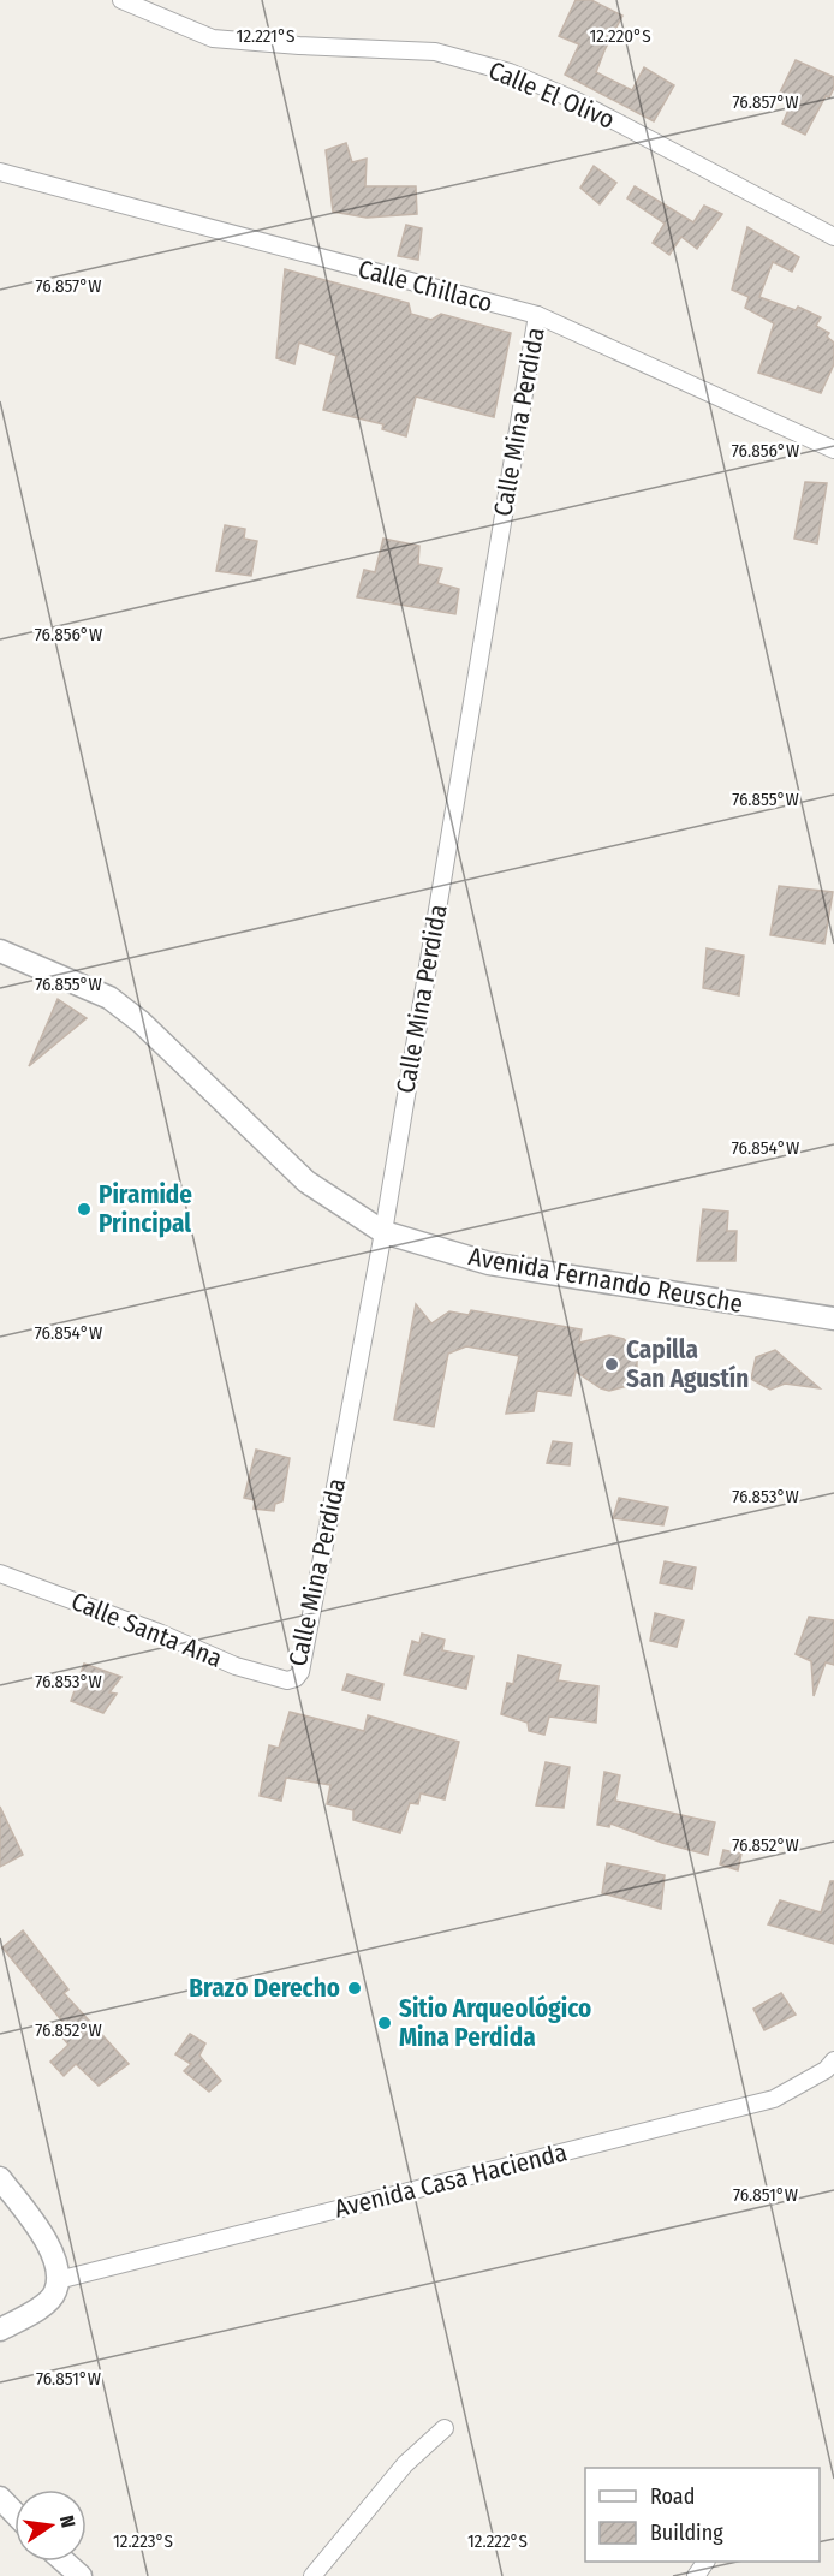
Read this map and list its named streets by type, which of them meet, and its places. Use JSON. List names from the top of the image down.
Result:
{
  "streets": {
    "street": [
      "Calle El Olivo",
      "Calle Chillaco",
      "Calle Mina Perdida",
      "Avenida Fernando Reusche",
      "Calle Santa Ana",
      "Avenida Casa Hacienda"
    ]
  },
  "crossings": [
    ["Calle Chillaco", "Calle Mina Perdida"],
    ["Calle Mina Perdida", "Avenida Fernando Reusche"],
    ["Calle Mina Perdida", "Calle Santa Ana"]
  ],
  "places": [
    "Piramide Principal",
    "Capilla San Agustín",
    "Brazo Derecho",
    "Sitio Arqueológico Mina Perdida"
  ],
  "legend": ["Road", "Building"],
  "north": "right",
  "coordinates": [
    "12.221°S",
    "12.220°S",
    "76.857°W",
    "76.856°W",
    "76.855°W",
    "76.854°W",
    "76.853°W",
    "76.852°W",
    "76.851°W",
    "12.223°S",
    "12.222°S"
  ]
}
